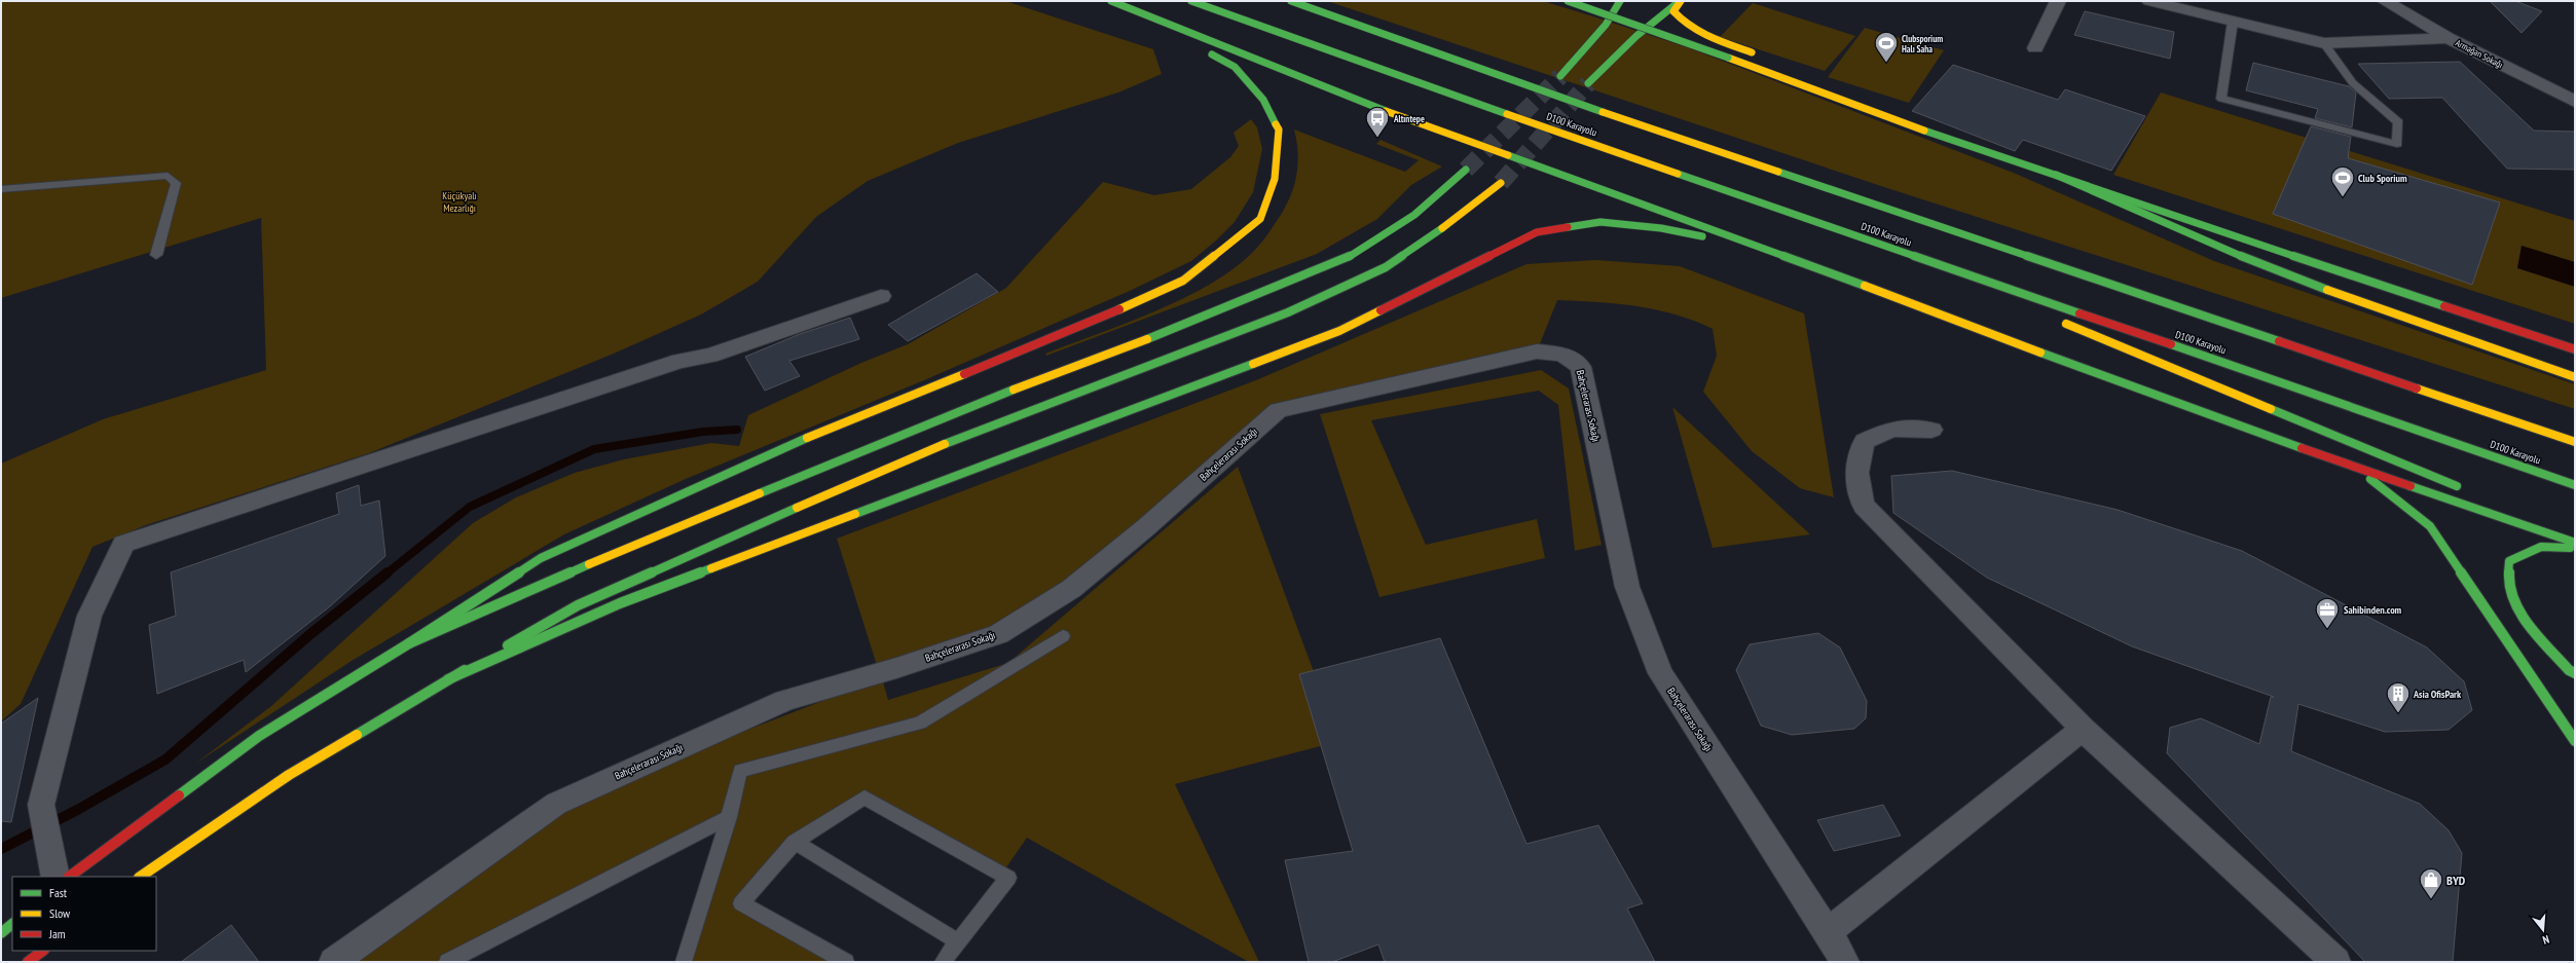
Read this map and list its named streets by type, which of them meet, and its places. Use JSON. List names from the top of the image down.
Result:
{
  "streets": {
    "main road": ["D100 Karayolu"],
    "street": ["Armağan Sokağı", "Bahçelerarası Sokağı"]
  },
  "parks": ["Küçükyalı Mezarlığı"],
  "places": {
    "sports": ["Clubsporium Halı Saha", "Club Sporium"],
    "bus stop": ["Altıntepe"],
    "office": ["Sahibinden.com"],
    "building": ["Asia OfisPark"],
    "shop": ["BYD"]
  },
  "legend": ["Fast", "Slow", "Jam"],
  "north": "bottom"
}
